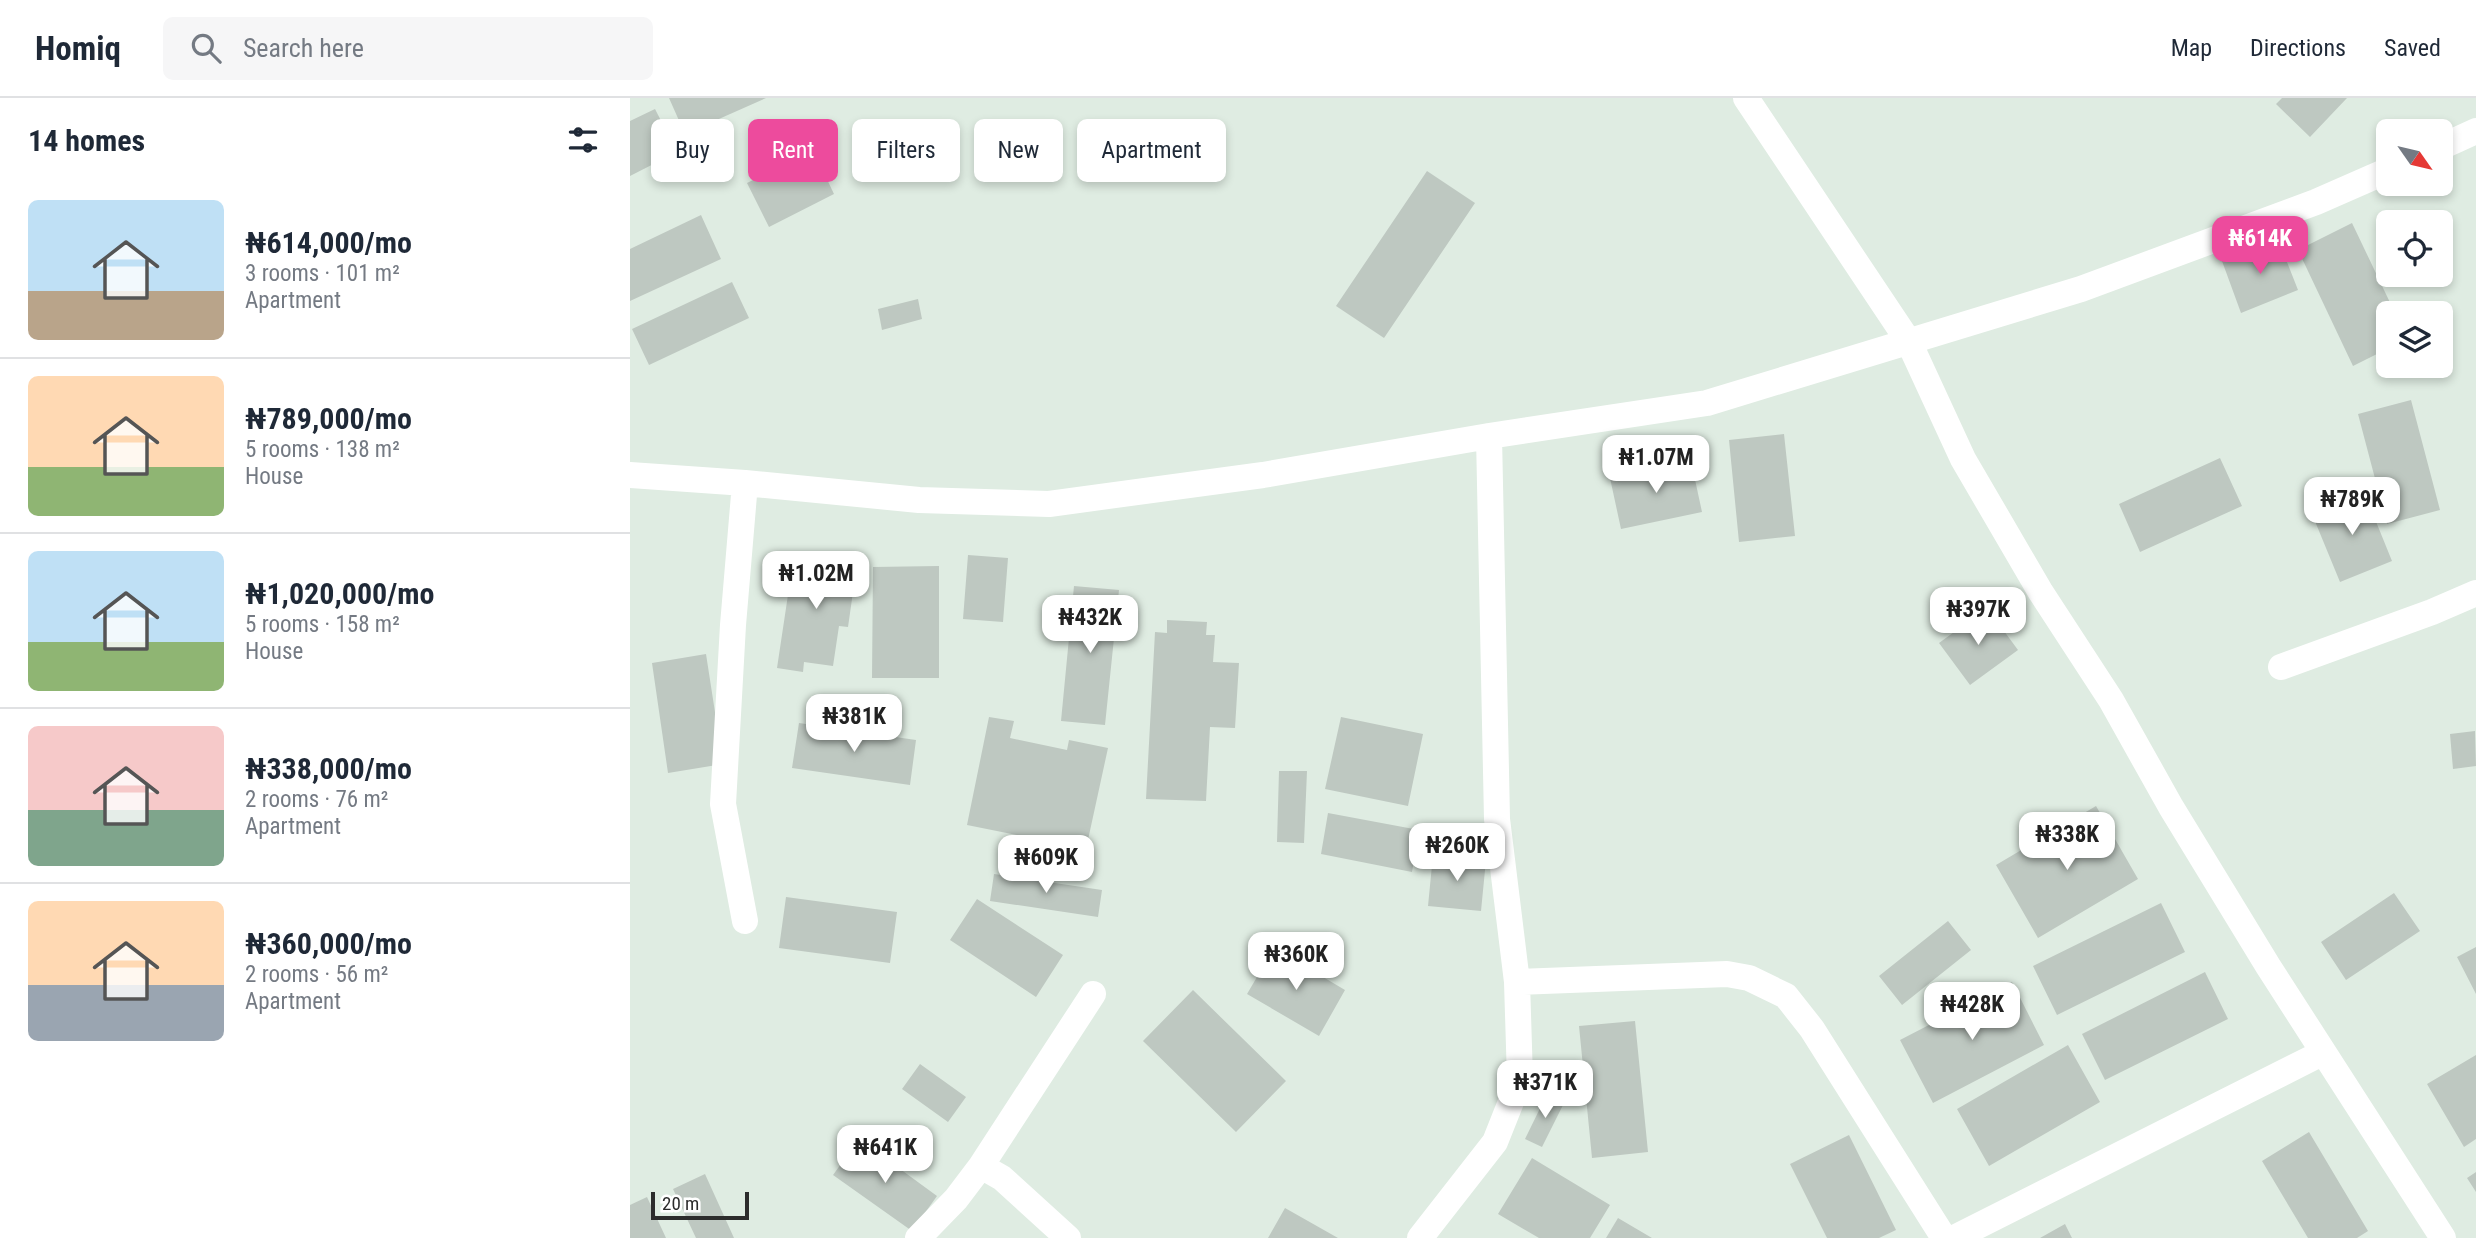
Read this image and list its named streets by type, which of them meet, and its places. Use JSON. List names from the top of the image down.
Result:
{
  "scale_bar": "20 m",
  "north": "bottom right",
  "page": {
    "header": "Homiq",
    "search": "Search here",
    "nav": ["Map", "Directions", "Saved"],
    "heading": "14 homes",
    "chip": [
      "Buy",
      "Rent",
      "Filters",
      "New",
      "Apartment"
    ],
    "list": [
      {
        "name": "₦614,000/mo",
        "note": "3 rooms · 101 m² · Apartment"
      },
      {
        "name": "₦789,000/mo",
        "note": "5 rooms · 138 m² · House"
      },
      {
        "name": "₦1,020,000/mo",
        "note": "5 rooms · 158 m² · House"
      },
      {
        "name": "₦338,000/mo",
        "note": "2 rooms · 76 m² · Apartment"
      },
      {
        "name": "₦360,000/mo",
        "note": "2 rooms · 56 m² · Apartment"
      }
    ],
    "price": [
      "₦614K",
      "₦1.07M",
      "₦789K",
      "₦1.02M",
      "₦397K",
      "₦432K",
      "₦381K",
      "₦338K",
      "₦260K",
      "₦609K",
      "₦360K",
      "₦428K",
      "₦371K",
      "₦641K"
    ],
    "scale": "20 m"
  }
}
